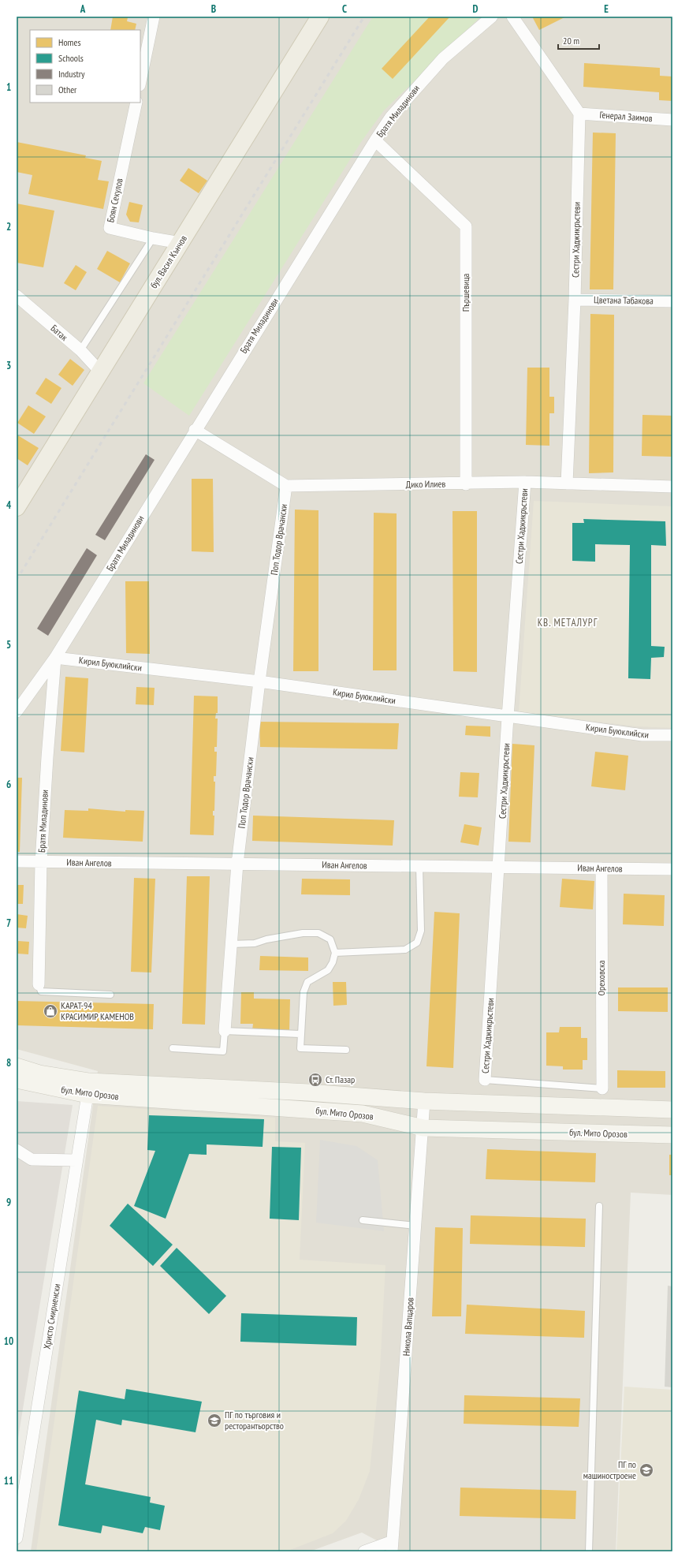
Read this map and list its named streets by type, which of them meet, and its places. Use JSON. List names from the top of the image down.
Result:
{
  "streets": {
    "main road": ["бул. Васил Кънчов", "бул. Мито Орозов"],
    "street": [
      "Братя Миладинови",
      "Генерал Заимов",
      "Боян Секулов",
      "Сестри Хаджикръстеви",
      "Пършевица",
      "Цветана Табакова",
      "Батак",
      "Дико Илиев",
      "Поп Тодор Врачански",
      "Кирил Буюклийски",
      "Иван Ангелов",
      "Ореховска",
      "Христо Смирненски",
      "Никола Вапцаров"
    ]
  },
  "crossings": [
    ["Братя Миладинови", "Пършевица"],
    ["Братя Миладинови", "Кирил Буюклийски"],
    ["Братя Миладинови", "Иван Ангелов"],
    ["Генерал Заимов", "Сестри Хаджикръстеви"],
    ["Боян Секулов", "бул. Васил Кънчов"],
    ["Сестри Хаджикръстеви", "Цветана Табакова"],
    ["Сестри Хаджикръстеви", "Дико Илиев"],
    ["Сестри Хаджикръстеви", "Кирил Буюклийски"],
    ["Сестри Хаджикръстеви", "Иван Ангелов"],
    ["бул. Васил Кънчов", "Батак"],
    ["Пършевица", "Дико Илиев"],
    ["Дико Илиев", "Поп Тодор Врачански"],
    ["Поп Тодор Врачански", "Кирил Буюклийски"],
    ["Поп Тодор Врачански", "Иван Ангелов"],
    ["Иван Ангелов", "Ореховска"],
    ["бул. Мито Орозов", "Христо Смирненски"],
    ["бул. Мито Орозов", "Никола Вапцаров"]
  ],
  "districts": ["КВ. МЕТАЛУРГ"],
  "places": {
    "shop": ["КАРАТ-94 КРАСИМИР КАМЕНОВ"],
    "bus stop": ["Ст. Пазар"],
    "school or university": ["ПГ по търговия и ресторантьорство", "ПГ по машиностроене"]
  },
  "legend": [
    "Homes",
    "Schools",
    "Industry",
    "Other"
  ],
  "scale_bar": "20 m",
  "grid": {
    "columns": [
      "A",
      "B",
      "C",
      "D",
      "E"
    ],
    "rows": [
      "1",
      "2",
      "3",
      "4",
      "5",
      "6",
      "7",
      "8",
      "9",
      "10",
      "11"
    ]
  }
}
